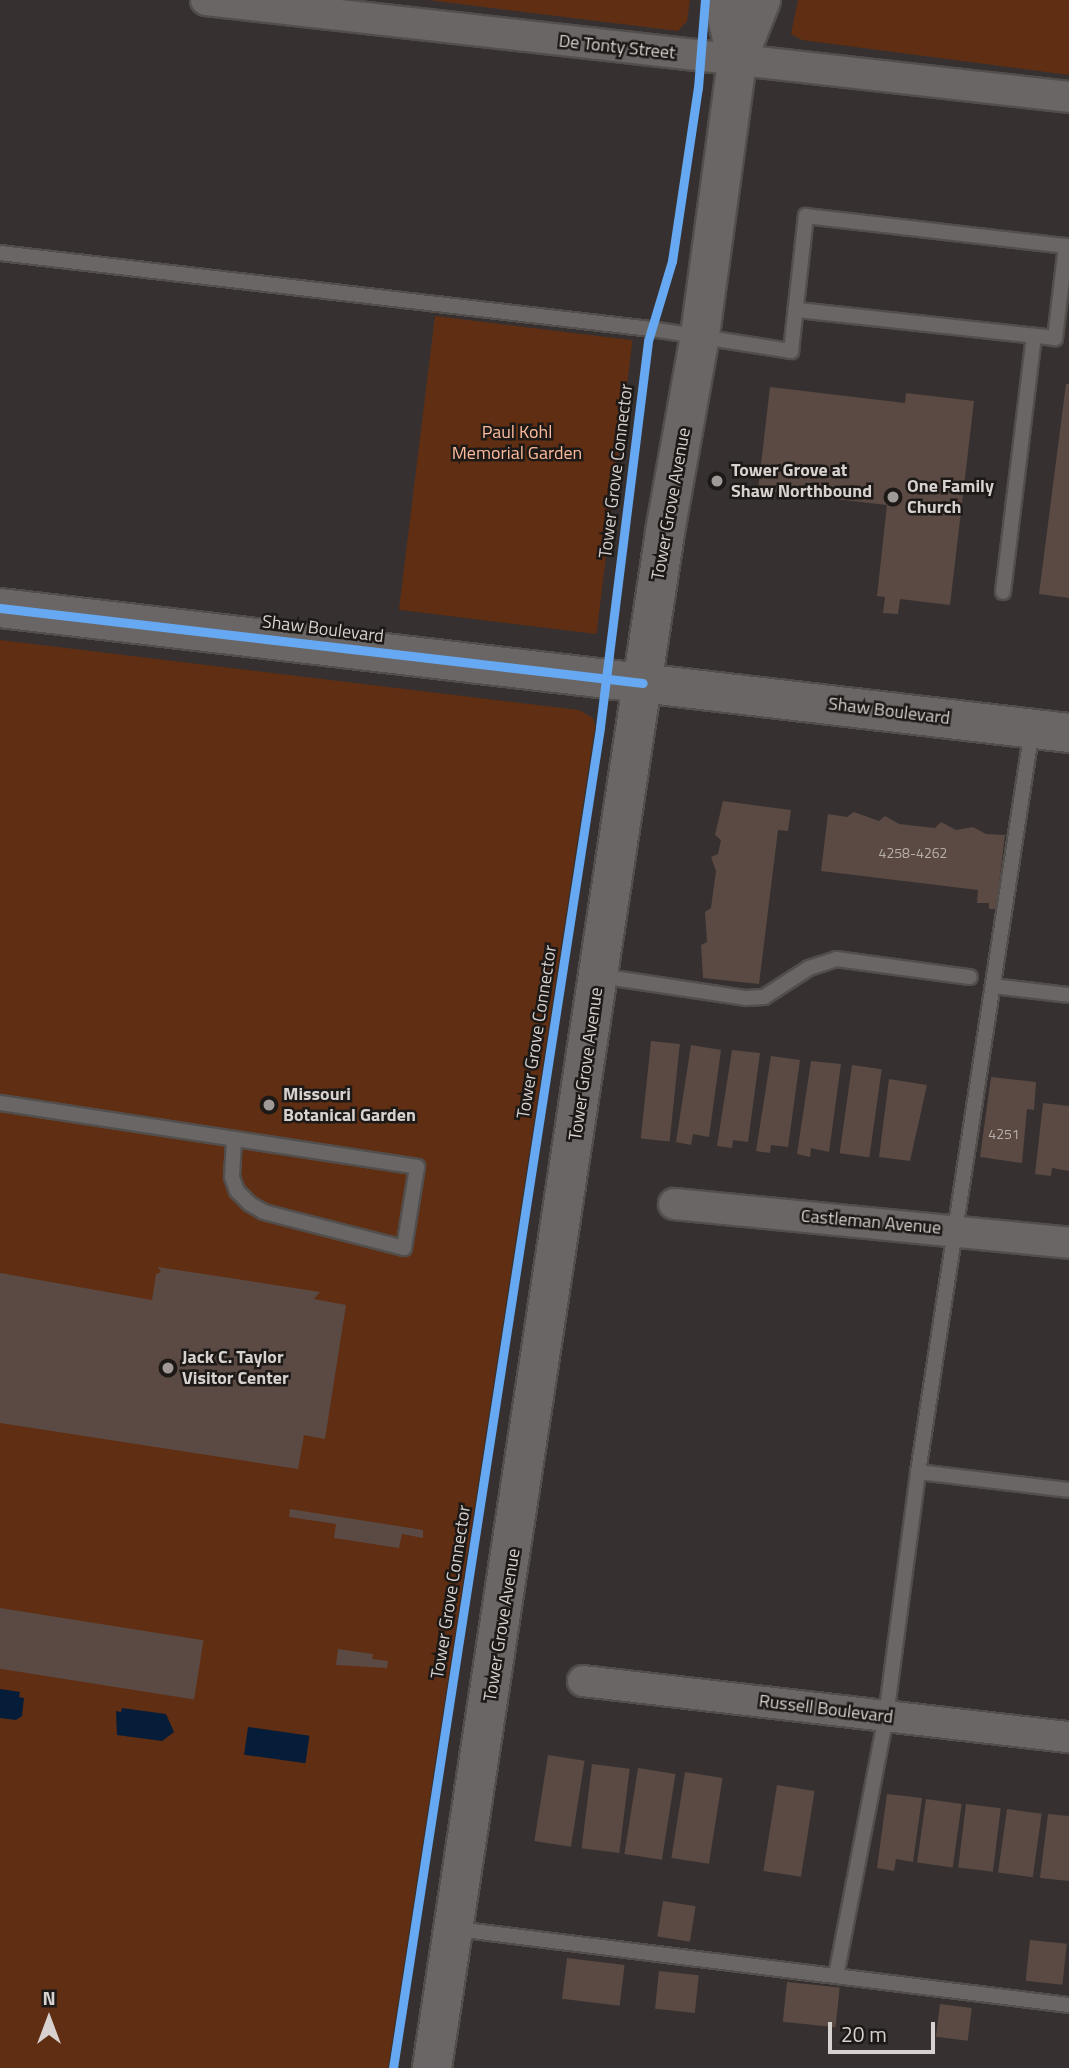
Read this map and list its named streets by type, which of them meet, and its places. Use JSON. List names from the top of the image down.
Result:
{
  "streets": {
    "street": [
      "De Tonty Street",
      "Tower Grove Avenue",
      "Shaw Boulevard",
      "Castleman Avenue",
      "Russell Boulevard"
    ],
    "cycle path": ["Tower Grove Connector"]
  },
  "crossings": [
    ["De Tonty Street", "Tower Grove Avenue"],
    ["Tower Grove Avenue", "Shaw Boulevard"]
  ],
  "parks": ["Paul Kohl Memorial Garden"],
  "places": [
    "Tower Grove at Shaw Northbound",
    "One Family Church",
    "Missouri Botanical Garden",
    "Jack C. Taylor Visitor Center"
  ],
  "house_numbers": ["4258-4262", "4251"],
  "scale_bar": "20 m",
  "north": "top"
}
